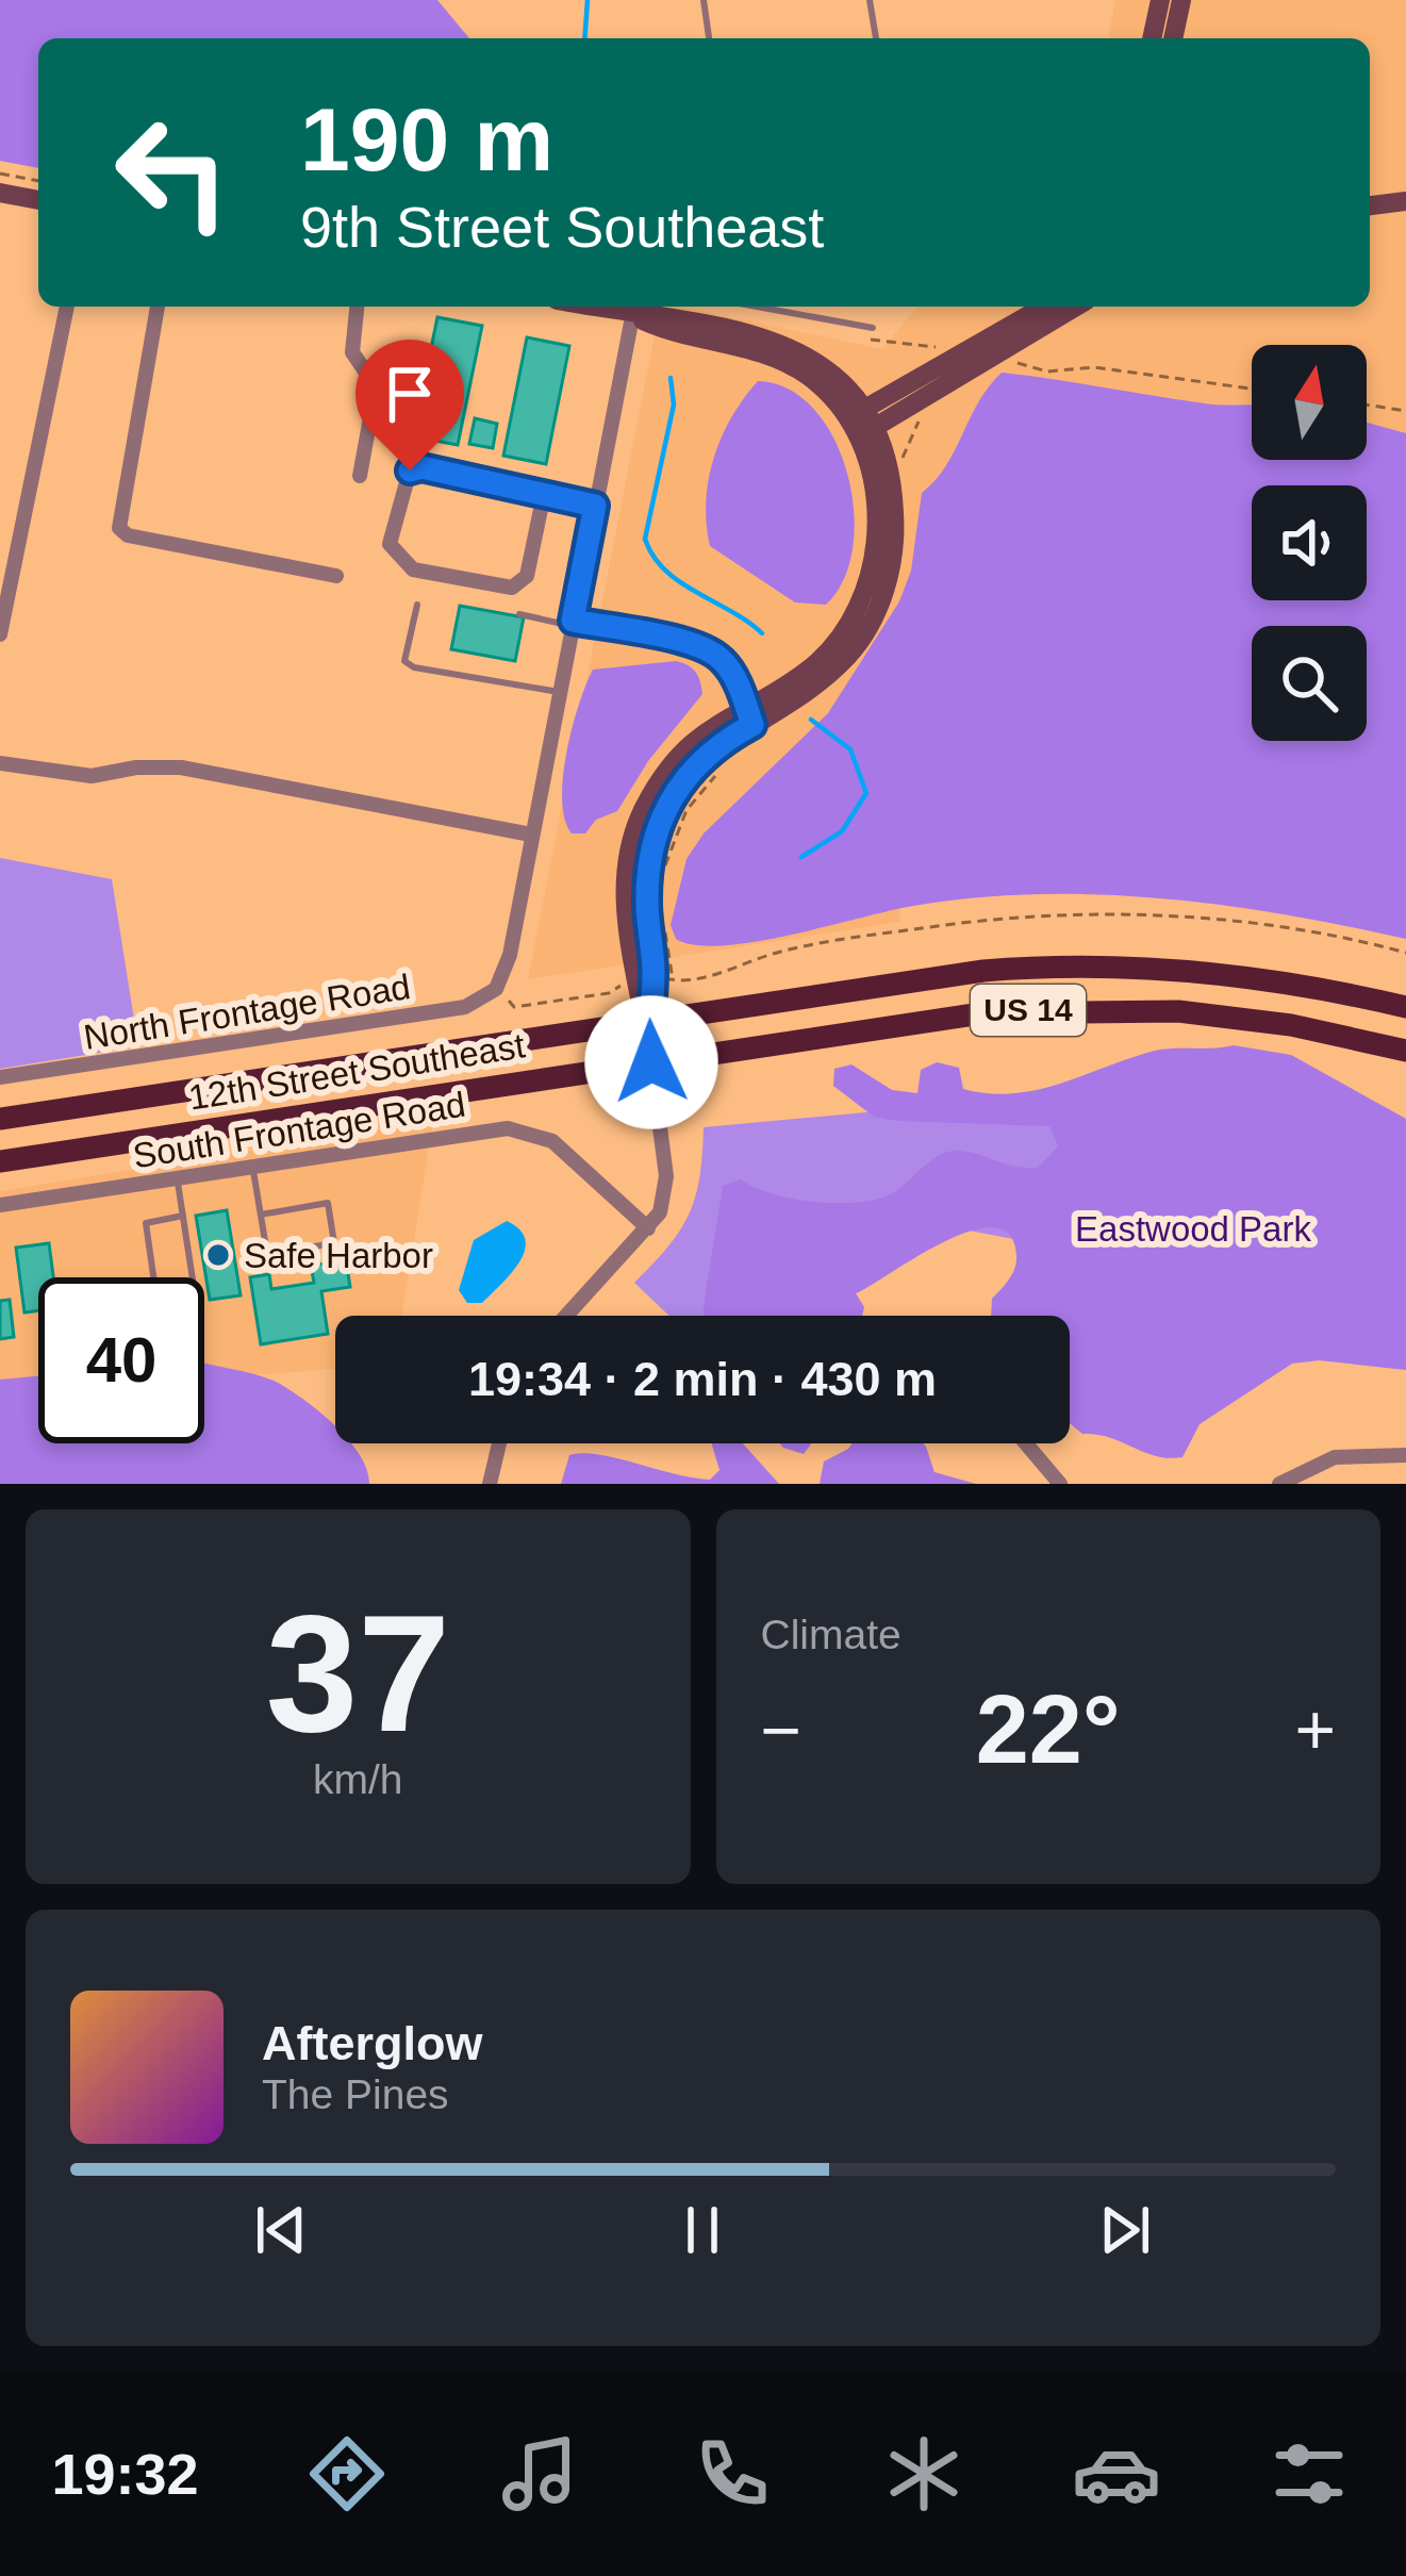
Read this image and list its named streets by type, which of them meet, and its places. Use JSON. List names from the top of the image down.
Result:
{
  "streets": {
    "main road": ["US 14", "12th Street Southeast"],
    "street": ["North Frontage Road", "South Frontage Road"]
  },
  "parks": ["Eastwood Park"],
  "places": ["Safe Harbor"],
  "north": "top",
  "page": {
    "turn": ["190 m", "9th Street Southeast"],
    "limit": "40",
    "trip": "19:34 · 2 min · 430 m",
    "tile": [
      ["37", "km/h"],
      "Climate"
    ],
    "heat": ["−", "22°", "+"],
    "song": ["Afterglow", "The Pines"],
    "tabs": "19:32"
  }
}
